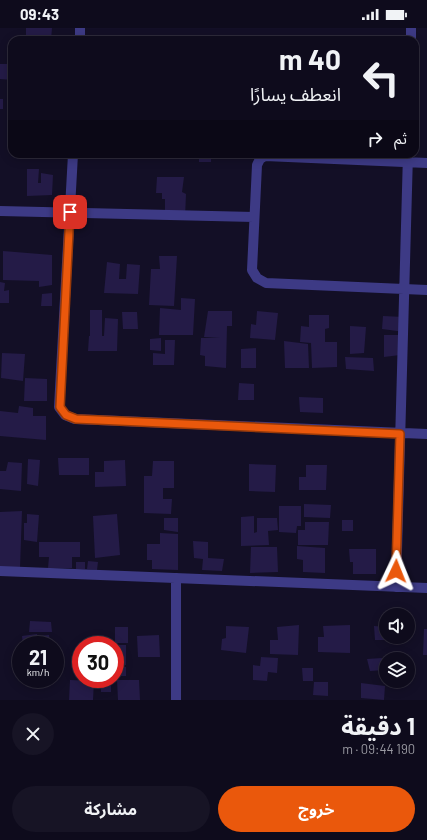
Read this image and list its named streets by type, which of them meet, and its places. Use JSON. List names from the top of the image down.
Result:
{
  "page": {
    "status": "09:43",
    "turn": ["40 m", "انعطف يسارًا"],
    "then": "ثم",
    "speed": "21 km/h",
    "limit": "30",
    "heading": ["1 دقيقة", "190 m · 09:44"],
    "buttons": ["خروج", "مشاركة"]
  }
}
